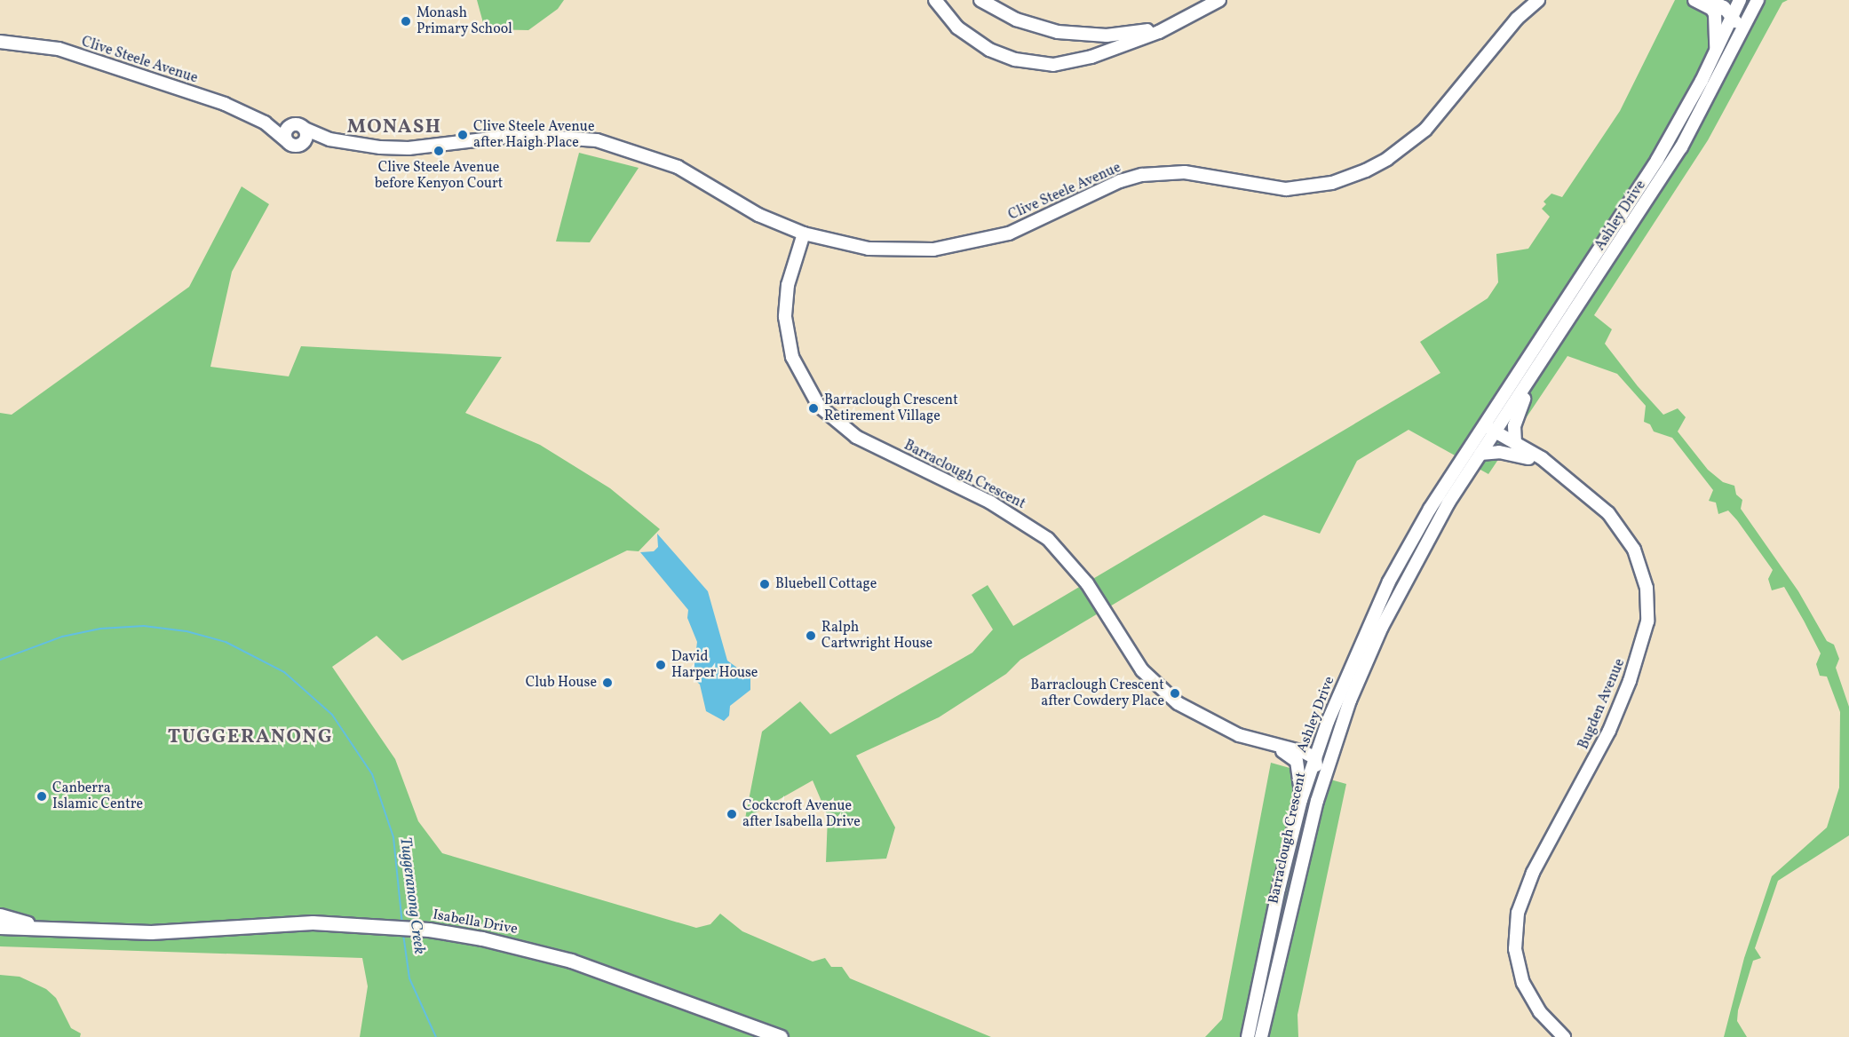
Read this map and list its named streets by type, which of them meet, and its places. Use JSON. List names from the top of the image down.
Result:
{
  "streets": {
    "main road": ["Isabella Drive"],
    "street": [
      "Clive Steele Avenue",
      "Ashley Drive",
      "Barraclough Crescent",
      "Bugden Avenue"
    ]
  },
  "crossings": [
    ["Clive Steele Avenue", "Barraclough Crescent"],
    ["Ashley Drive", "Barraclough Crescent"],
    ["Ashley Drive", "Bugden Avenue"]
  ],
  "districts": ["MONASH", "TUGGERANONG"],
  "water": ["Tuggeranong Creek"],
  "places": [
    "Monash Primary School",
    "Clive Steele Avenue after Haigh Place",
    "Clive Steele Avenue before Kenyon Court",
    "Barraclough Crescent Retirement Village",
    "Bluebell Cottage",
    "Ralph Cartwright House",
    "David Harper House",
    "Club House",
    "Barraclough Crescent after Cowdery Place",
    "Canberra Islamic Centre",
    "Cockcroft Avenue after Isabella Drive"
  ]
}
